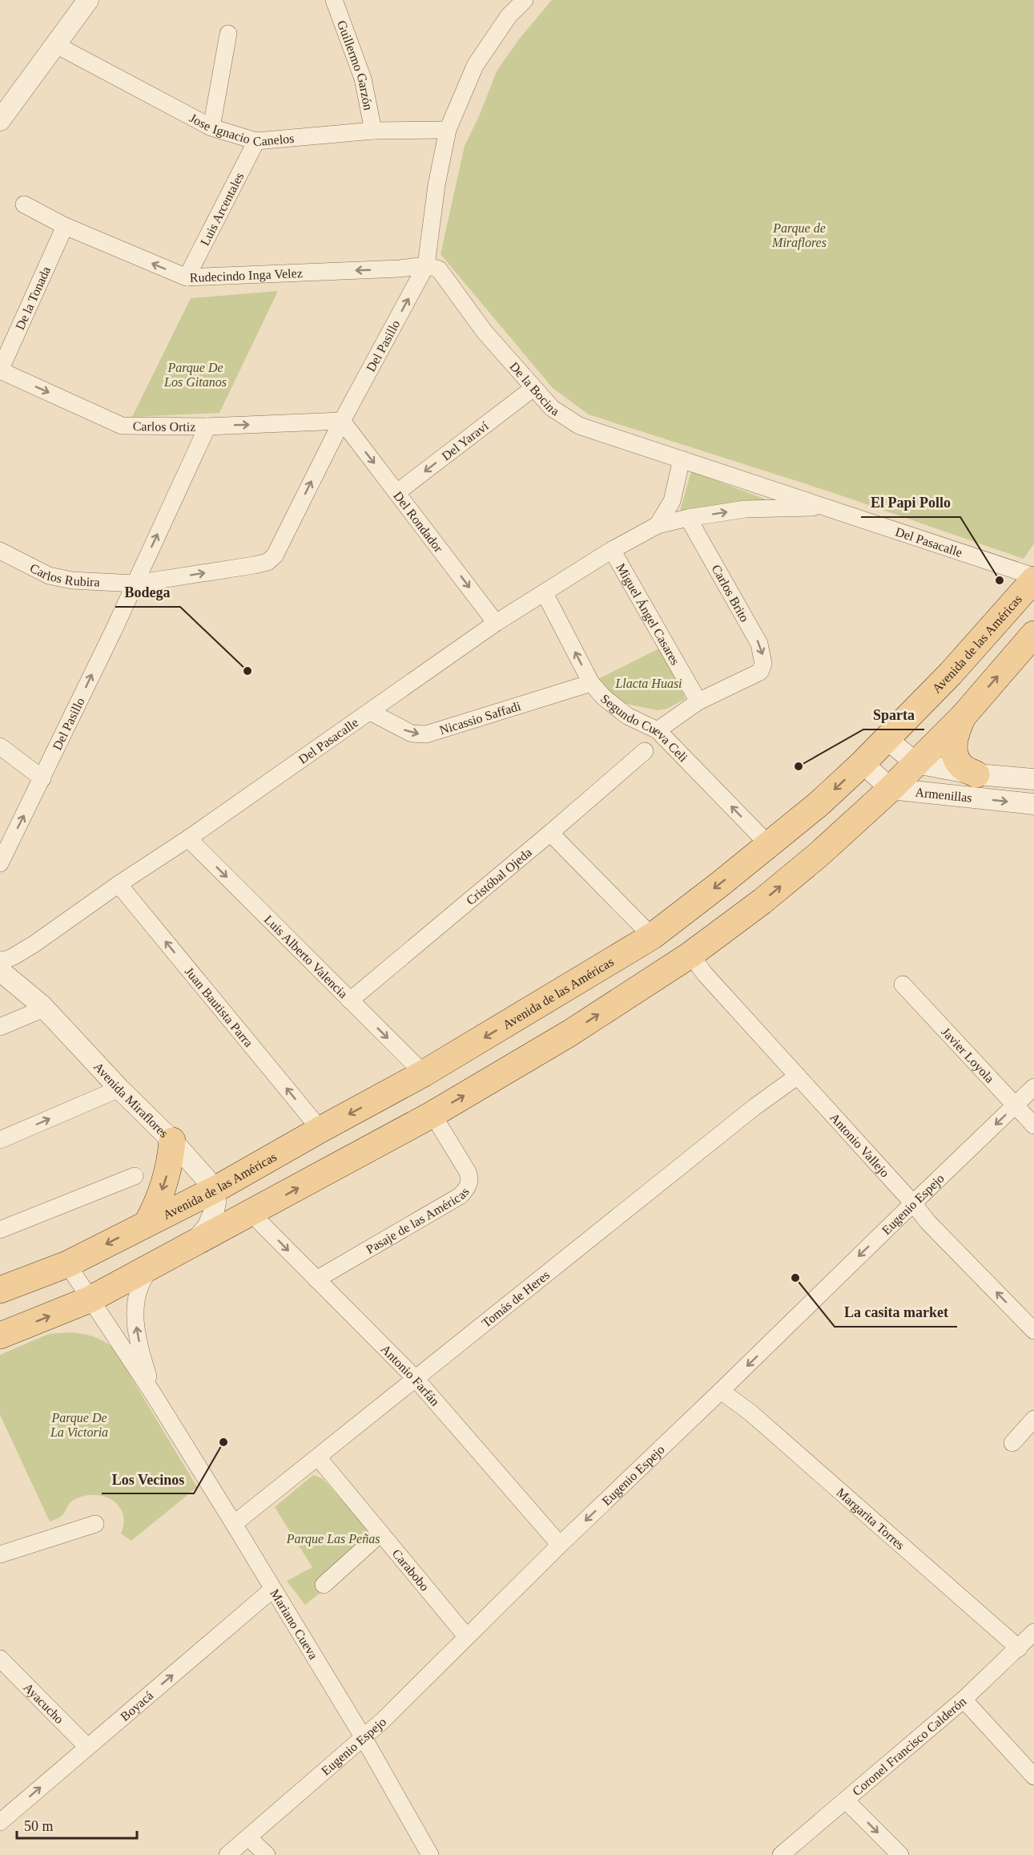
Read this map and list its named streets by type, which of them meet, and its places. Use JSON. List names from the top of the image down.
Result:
{
  "streets": {
    "main road": ["Avenida de las Américas"],
    "street": [
      "Guillermo Garzón",
      "Jose Ignacio Canelos",
      "Luis Arcentales",
      "Rudecindo Inga Velez",
      "De la Tonada",
      "Del Pasillo",
      "De la Bocina",
      "Carlos Ortiz",
      "Del Yaraví",
      "Del Rondador",
      "Del Pasacalle",
      "Carlos Rubira",
      "Carlos Brito",
      "Miguel Ángel Casares",
      "Nicassio Saffadi",
      "Segundo Cueva Celi",
      "Armenillas",
      "Cristóbal Ojeda",
      "Luis Alberto Valencia",
      "Juan Bautista Parra",
      "Javier Loyola",
      "Avenida Miraflores",
      "Antonio Vallejo",
      "Eugenio Espejo",
      "Pasaje de las Américas",
      "Tomás de Heres",
      "Antonio Farfán",
      "Margarita Torres",
      "Carabobo",
      "Mariano Cueva",
      "Ayacucho",
      "Boyacá",
      "Coronel Francisco Calderón"
    ]
  },
  "crossings": [
    ["Guillermo Garzón", "Jose Ignacio Canelos"],
    ["Jose Ignacio Canelos", "Luis Arcentales"],
    ["Jose Ignacio Canelos", "Del Pasillo"],
    ["Luis Arcentales", "Rudecindo Inga Velez"],
    ["Rudecindo Inga Velez", "De la Tonada"],
    ["Rudecindo Inga Velez", "Del Pasillo"],
    ["Rudecindo Inga Velez", "De la Bocina"],
    ["De la Tonada", "Carlos Ortiz"],
    ["Del Pasillo", "De la Bocina"],
    ["Del Pasillo", "Carlos Ortiz"],
    ["Del Pasillo", "Del Rondador"],
    ["Del Pasillo", "Carlos Rubira"],
    ["De la Bocina", "Del Yaraví"],
    ["De la Bocina", "Del Pasacalle"],
    ["Carlos Ortiz", "Del Rondador"],
    ["Del Yaraví", "Del Rondador"],
    ["Del Rondador", "Del Pasacalle"],
    ["Del Pasacalle", "Carlos Brito"],
    ["Del Pasacalle", "Miguel Ángel Casares"],
    ["Del Pasacalle", "Avenida de las Américas"],
    ["Del Pasacalle", "Nicassio Saffadi"],
    ["Del Pasacalle", "Segundo Cueva Celi"],
    ["Del Pasacalle", "Luis Alberto Valencia"],
    ["Del Pasacalle", "Juan Bautista Parra"],
    ["Carlos Brito", "Miguel Ángel Casares"],
    ["Avenida de las Américas", "Segundo Cueva Celi"],
    ["Avenida de las Américas", "Armenillas"],
    ["Avenida de las Américas", "Luis Alberto Valencia"],
    ["Avenida de las Américas", "Juan Bautista Parra"],
    ["Avenida de las Américas", "Avenida Miraflores"],
    ["Avenida de las Américas", "Mariano Cueva"],
    ["Nicassio Saffadi", "Segundo Cueva Celi"],
    ["Cristóbal Ojeda", "Luis Alberto Valencia"],
    ["Javier Loyola", "Eugenio Espejo"],
    ["Antonio Vallejo", "Eugenio Espejo"],
    ["Antonio Vallejo", "Tomás de Heres"],
    ["Eugenio Espejo", "Antonio Farfán"],
    ["Eugenio Espejo", "Margarita Torres"],
    ["Eugenio Espejo", "Carabobo"],
    ["Eugenio Espejo", "Mariano Cueva"],
    ["Pasaje de las Américas", "Antonio Farfán"],
    ["Tomás de Heres", "Antonio Farfán"],
    ["Tomás de Heres", "Carabobo"],
    ["Tomás de Heres", "Mariano Cueva"],
    ["Margarita Torres", "Coronel Francisco Calderón"],
    ["Mariano Cueva", "Boyacá"],
    ["Ayacucho", "Boyacá"]
  ],
  "one_way": [
    "Rudecindo Inga Velez",
    "Del Pasillo",
    "Carlos Ortiz",
    "Del Yaraví",
    "Del Rondador",
    "Nicassio Saffadi",
    "Luis Alberto Valencia",
    "Juan Bautista Parra",
    "Eugenio Espejo",
    "Boyacá"
  ],
  "parks": [
    "Parque de Miraflores",
    "Parque De Los Gitanos",
    "Llacta Huasi",
    "Parque De La Victoria",
    "Parque Las Peñas"
  ],
  "places": [
    "El Papi Pollo",
    "Bodega",
    "Sparta",
    "La casita market",
    "Los Vecinos"
  ],
  "scale_bar": "50 m"
}
